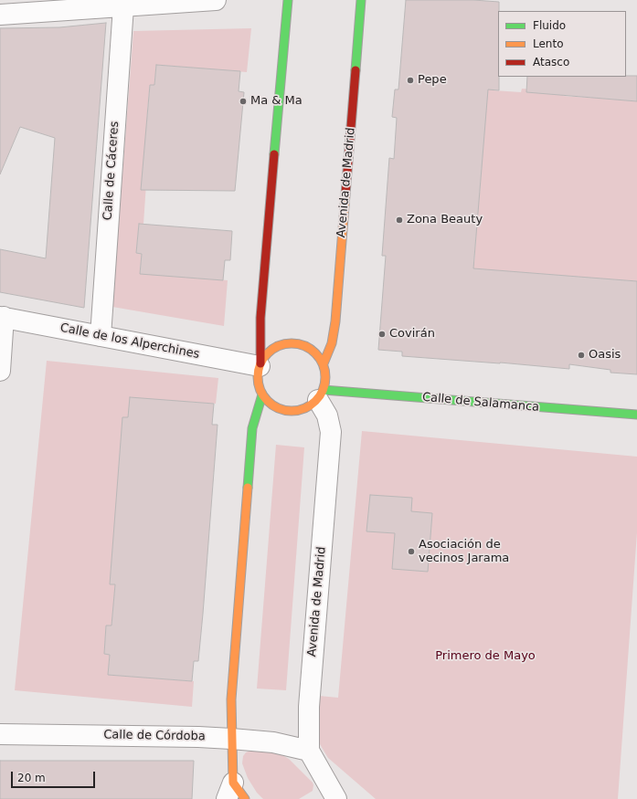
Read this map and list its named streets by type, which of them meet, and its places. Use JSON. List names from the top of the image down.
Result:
{
  "streets": {
    "street": [
      "Calle de Cáceres",
      "Avenida de Madrid",
      "Calle de los Alperchines",
      "Calle de Salamanca",
      "Calle de Córdoba"
    ]
  },
  "crossings": [
    ["Calle de Cáceres", "Calle de los Alperchines"],
    ["Avenida de Madrid", "Calle de los Alperchines"],
    ["Avenida de Madrid", "Calle de Salamanca"],
    ["Avenida de Madrid", "Calle de Córdoba"],
    ["Calle de los Alperchines", "Calle de Salamanca"]
  ],
  "parks": ["Primero de Mayo"],
  "places": [
    "Pepe",
    "Ma & Ma",
    "Zona Beauty",
    "Covirán",
    "Oasis",
    "Asociación de vecinos Jarama"
  ],
  "legend": ["Fluido", "Lento", "Atasco"],
  "scale_bar": "20 m"
}
